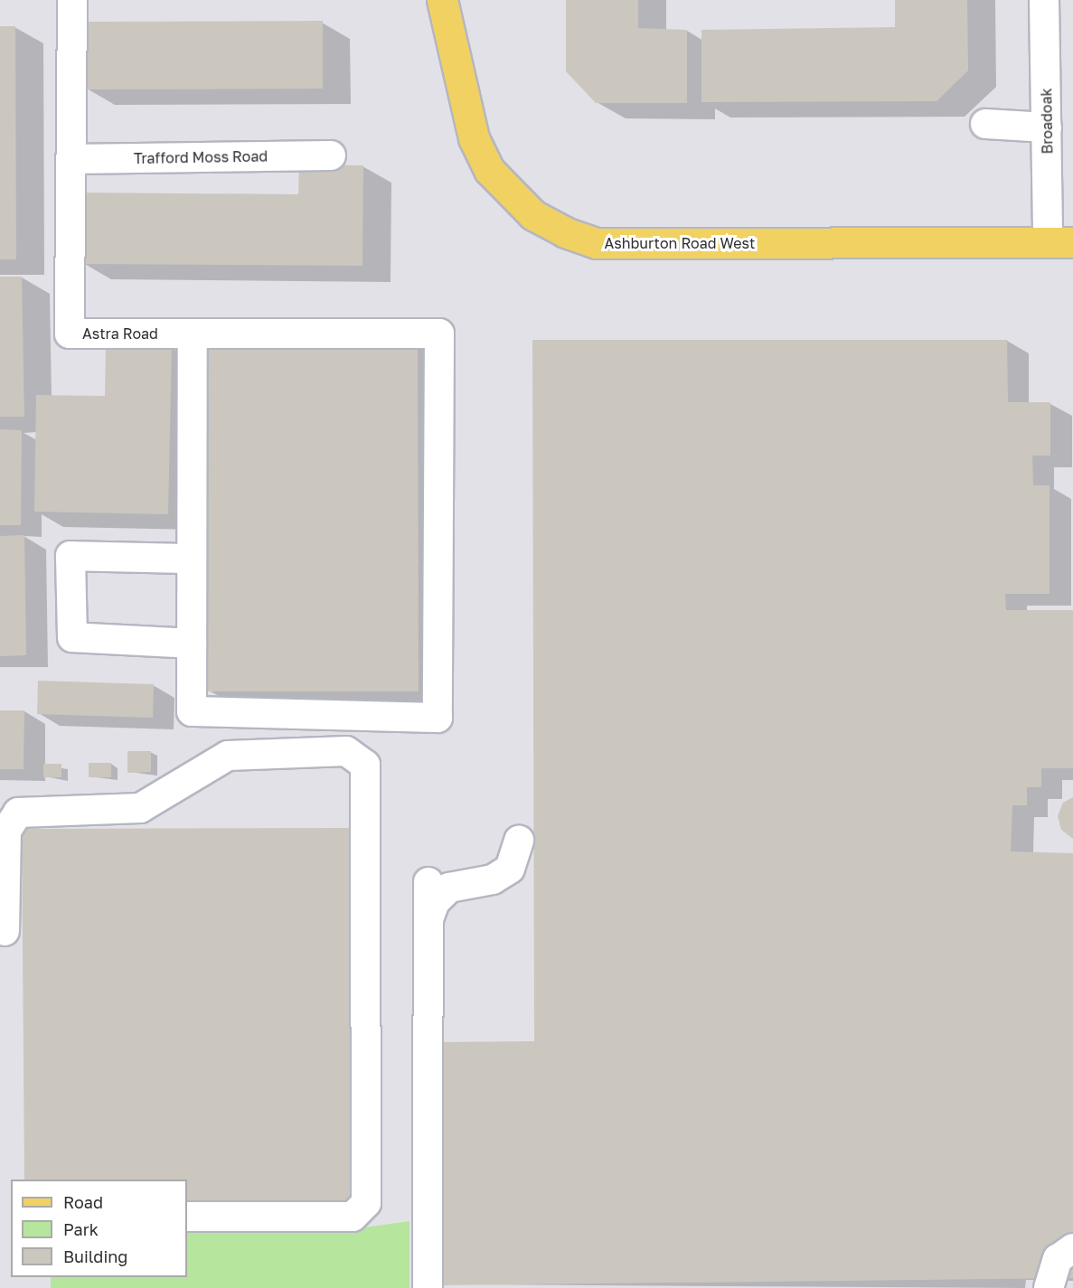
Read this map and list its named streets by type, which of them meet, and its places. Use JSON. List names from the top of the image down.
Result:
{
  "streets": {
    "main road": ["Ashburton Road West"],
    "street": ["Broadoak", "Trafford Moss Road", "Astra Road"]
  },
  "crossings": [
    ["Broadoak", "Ashburton Road West"],
    ["Trafford Moss Road", "Astra Road"]
  ],
  "legend": ["Road", "Park", "Building"]
}
